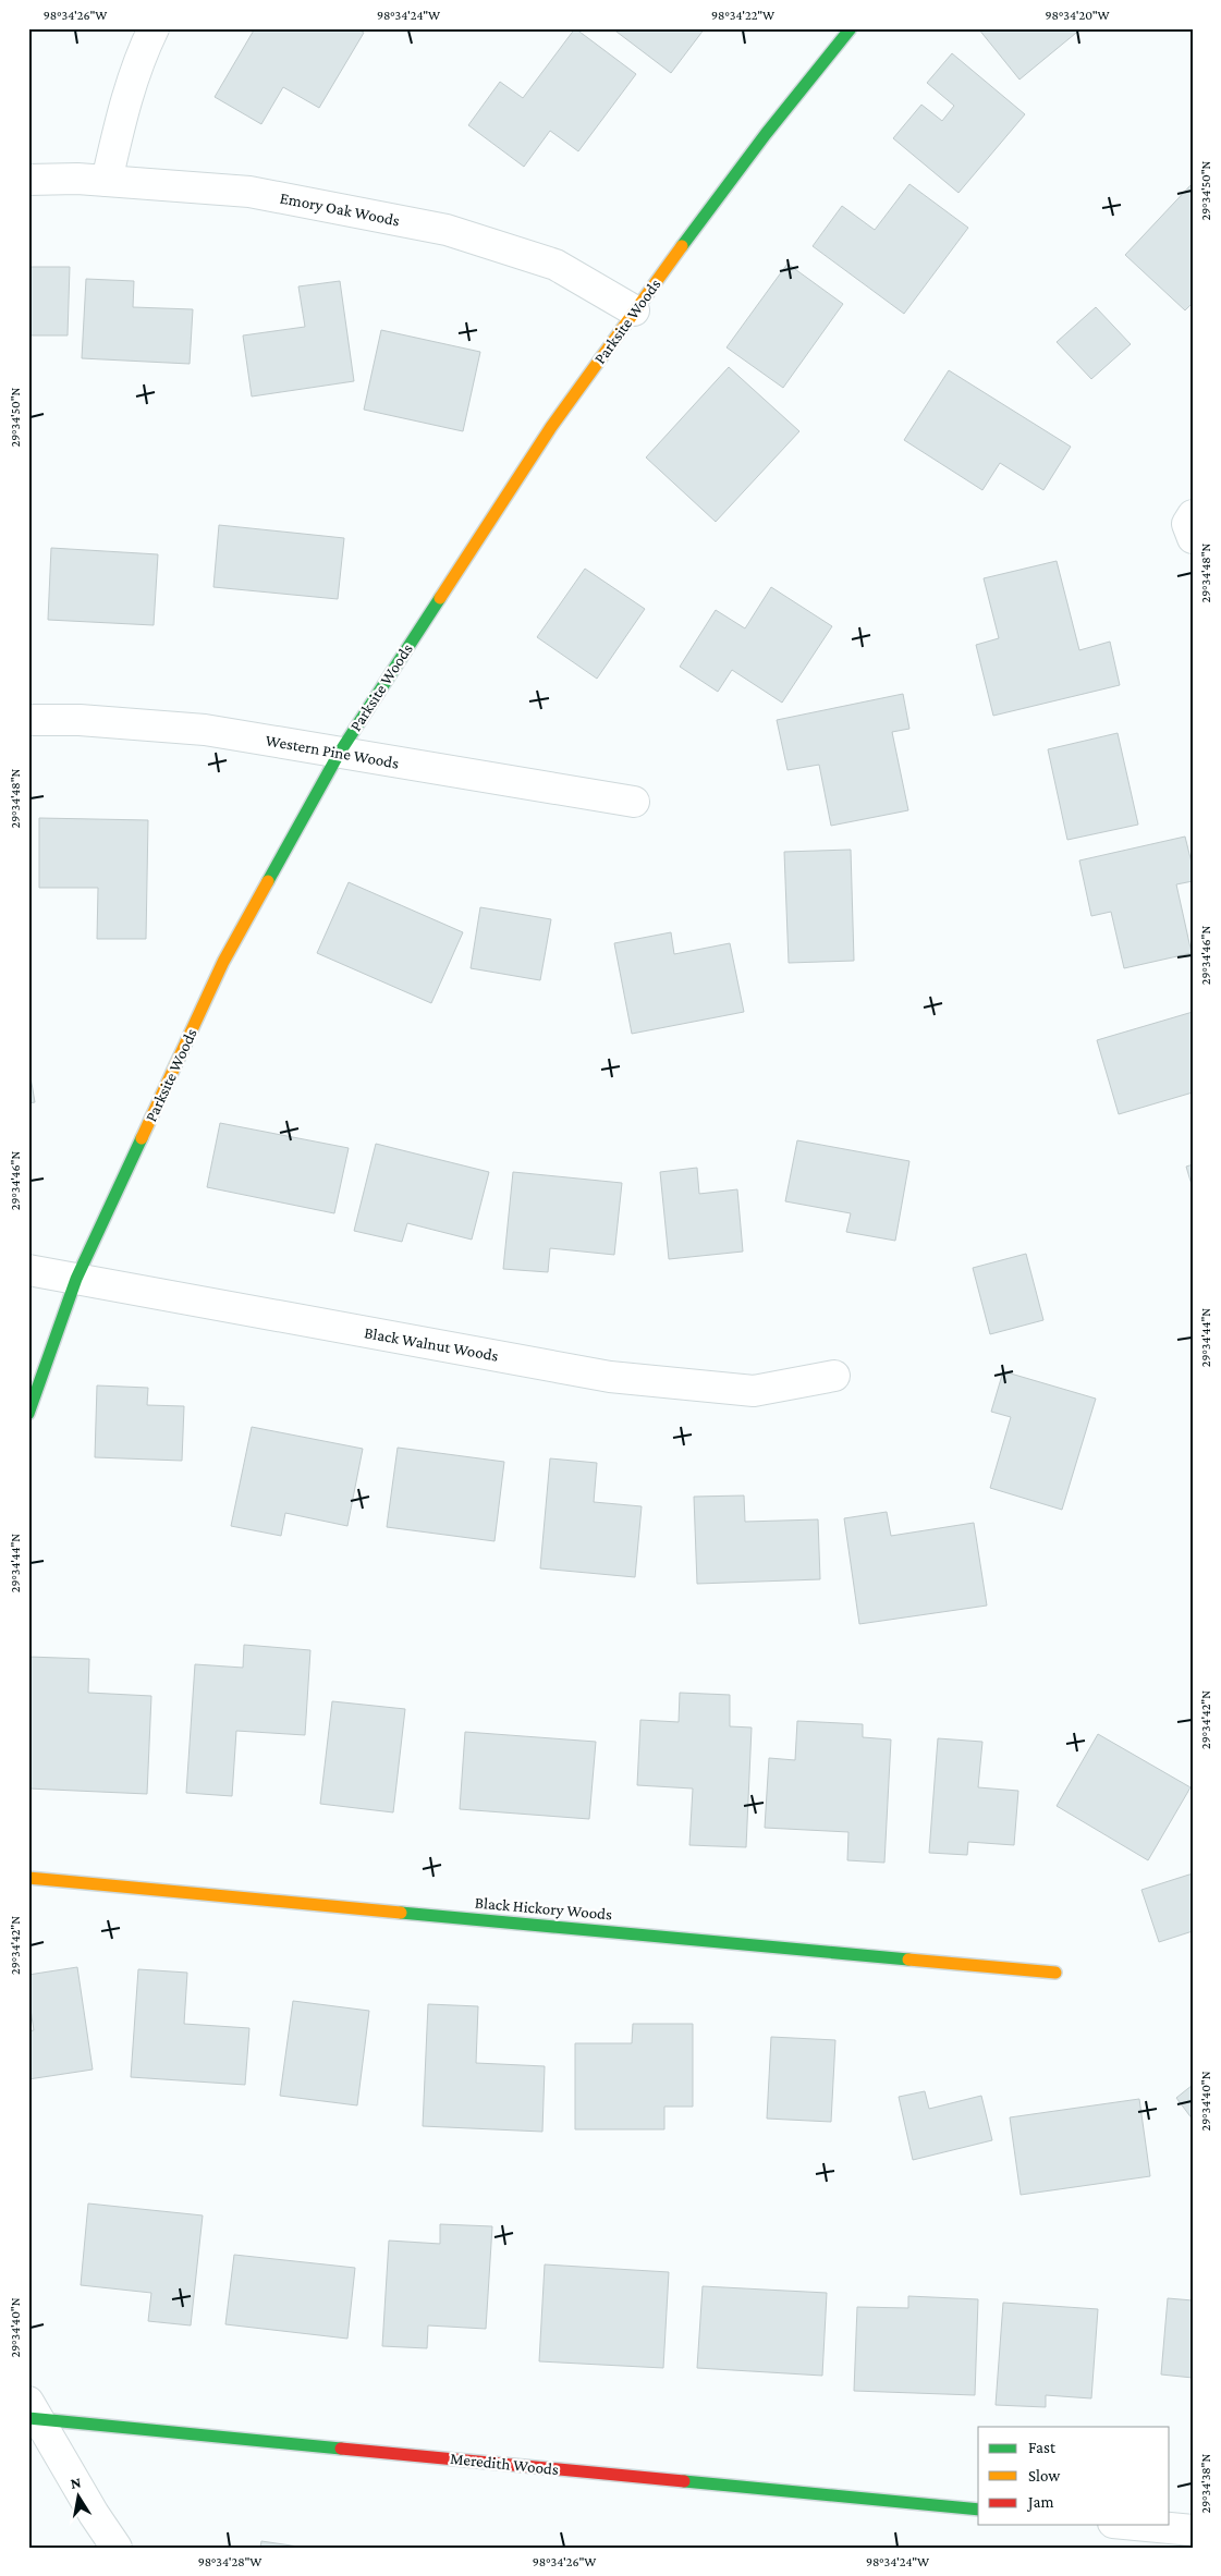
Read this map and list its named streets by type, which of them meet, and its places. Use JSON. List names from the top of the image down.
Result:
{
  "streets": {
    "street": [
      "Emory Oak Woods",
      "Parksite Woods",
      "Western Pine Woods",
      "Black Walnut Woods",
      "Black Hickory Woods",
      "Meredith Woods"
    ]
  },
  "crossings": [
    ["Emory Oak Woods", "Parksite Woods"],
    ["Parksite Woods", "Western Pine Woods"],
    ["Parksite Woods", "Black Walnut Woods"]
  ],
  "legend": ["Fast", "Slow", "Jam"],
  "north": "top",
  "coordinates": [
    "98°34'26\"W",
    "98°34'24\"W",
    "98°34'22\"W",
    "98°34'20\"W",
    "29°34'50\"N",
    "29°34'48\"N",
    "29°34'46\"N",
    "29°34'44\"N",
    "29°34'42\"N",
    "29°34'40\"N",
    "29°34'38\"N",
    "98°34'28\"W"
  ]
}
